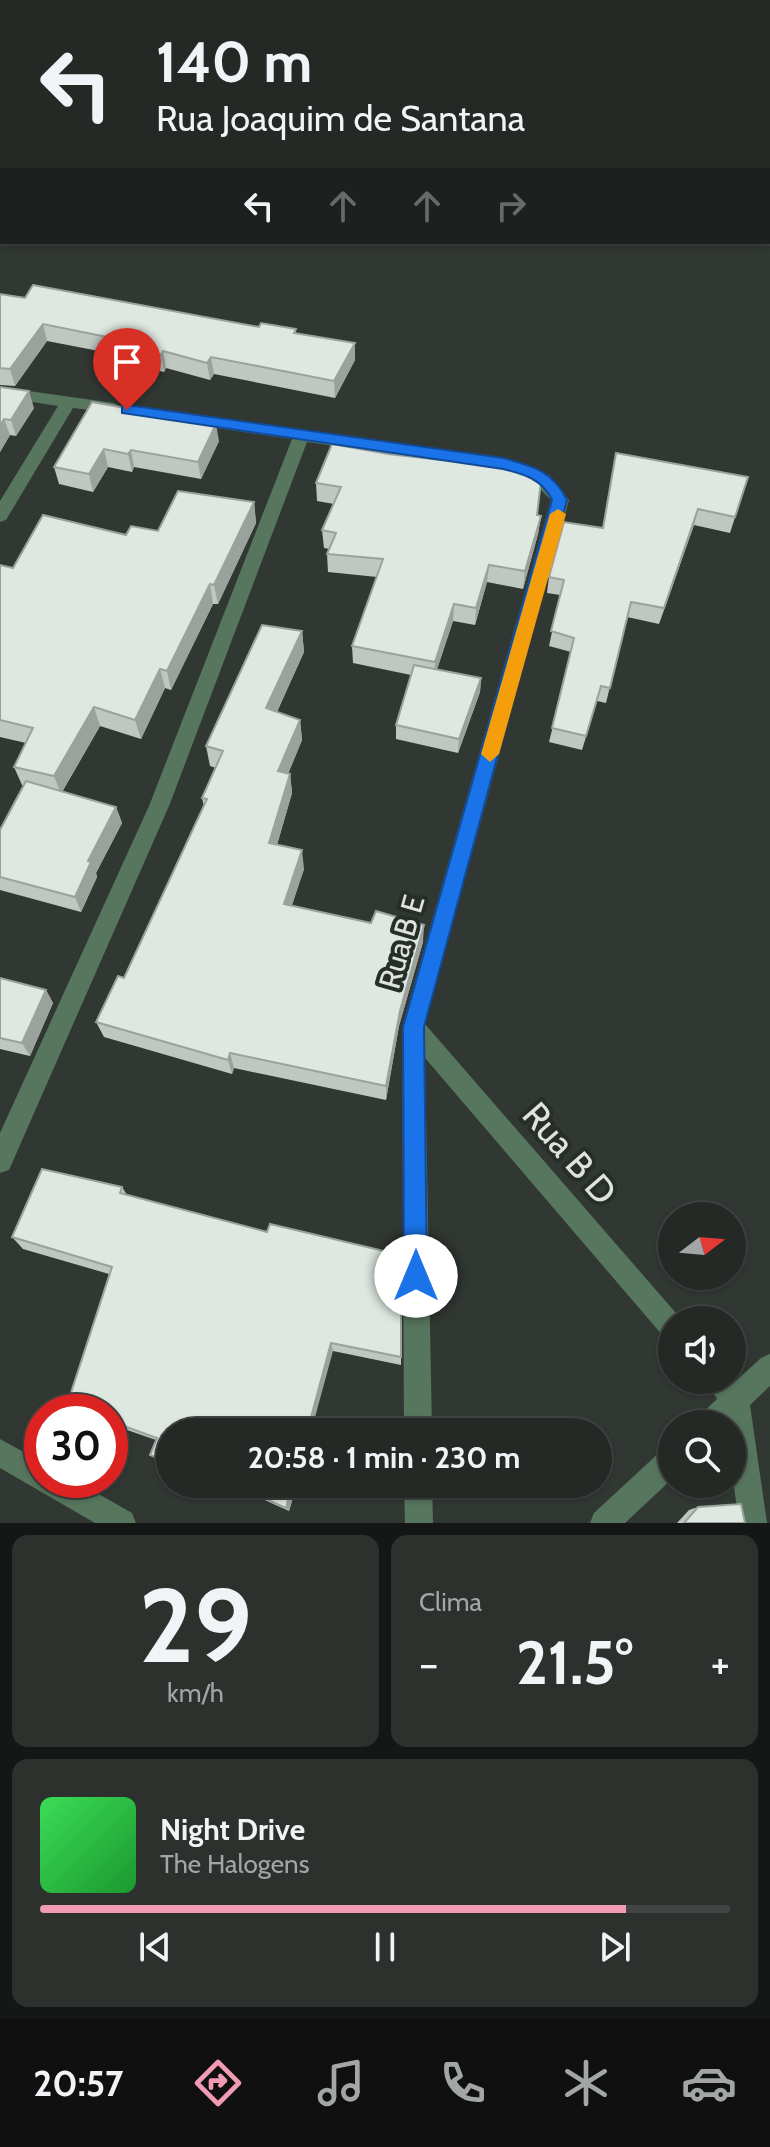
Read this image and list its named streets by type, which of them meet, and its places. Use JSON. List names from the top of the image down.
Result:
{
  "streets": {
    "street": ["Rua B E", "Rua B D"]
  },
  "crossings": [
    ["Rua B E", "Rua B D"]
  ],
  "north": "right",
  "page": {
    "turn": ["140 m", "Rua Joaquim de Santana"],
    "limit": "30",
    "trip": "20:58 · 1 min · 230 m",
    "tile": [
      ["29", "km/h"],
      "Clima"
    ],
    "heat": ["−", "21.5°", "+"],
    "song": ["Night Drive", "The Halogens"],
    "tabs": "20:57"
  }
}
